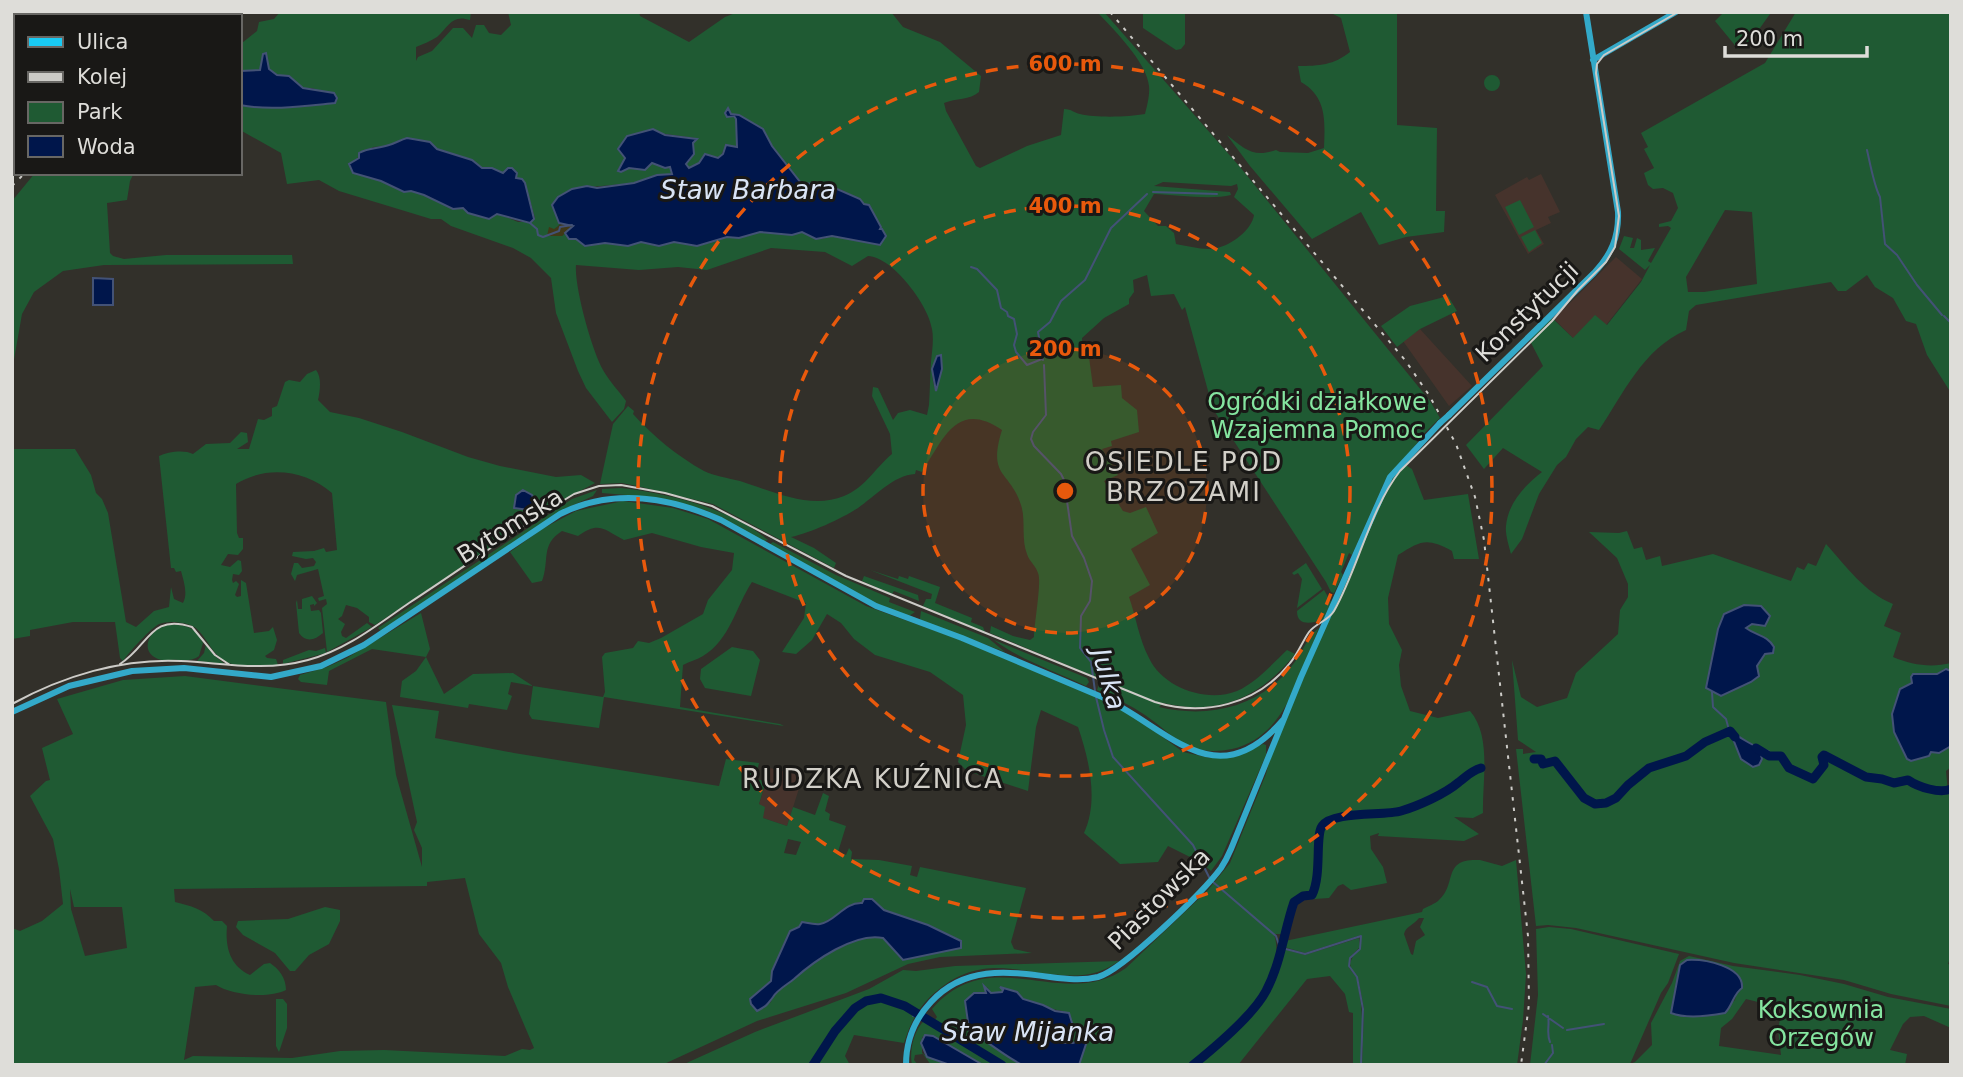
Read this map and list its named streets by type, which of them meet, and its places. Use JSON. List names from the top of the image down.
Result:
{
  "streets": {
    "street": ["Konstytucji", "Bytomska", "Piastowska"]
  },
  "crossings": [
    ["Konstytucji", "Bytomska"],
    ["Konstytucji", "Piastowska"],
    ["Bytomska", "Piastowska"]
  ],
  "districts": ["OSIEDLE POD BRZOZAMI", "RUDZKA KUŹNICA"],
  "water": ["Staw Barbara", "Julka", "Staw Mijanka"],
  "parks": ["Ogródki działkowe Wzajemna Pomoc", "Koksownia Orzegów"],
  "legend": [
    "Ulica",
    "Kolej",
    "Park",
    "Woda"
  ],
  "scale_bar": "200 m",
  "rings": ["600 m", "400 m", "200 m"]
}
